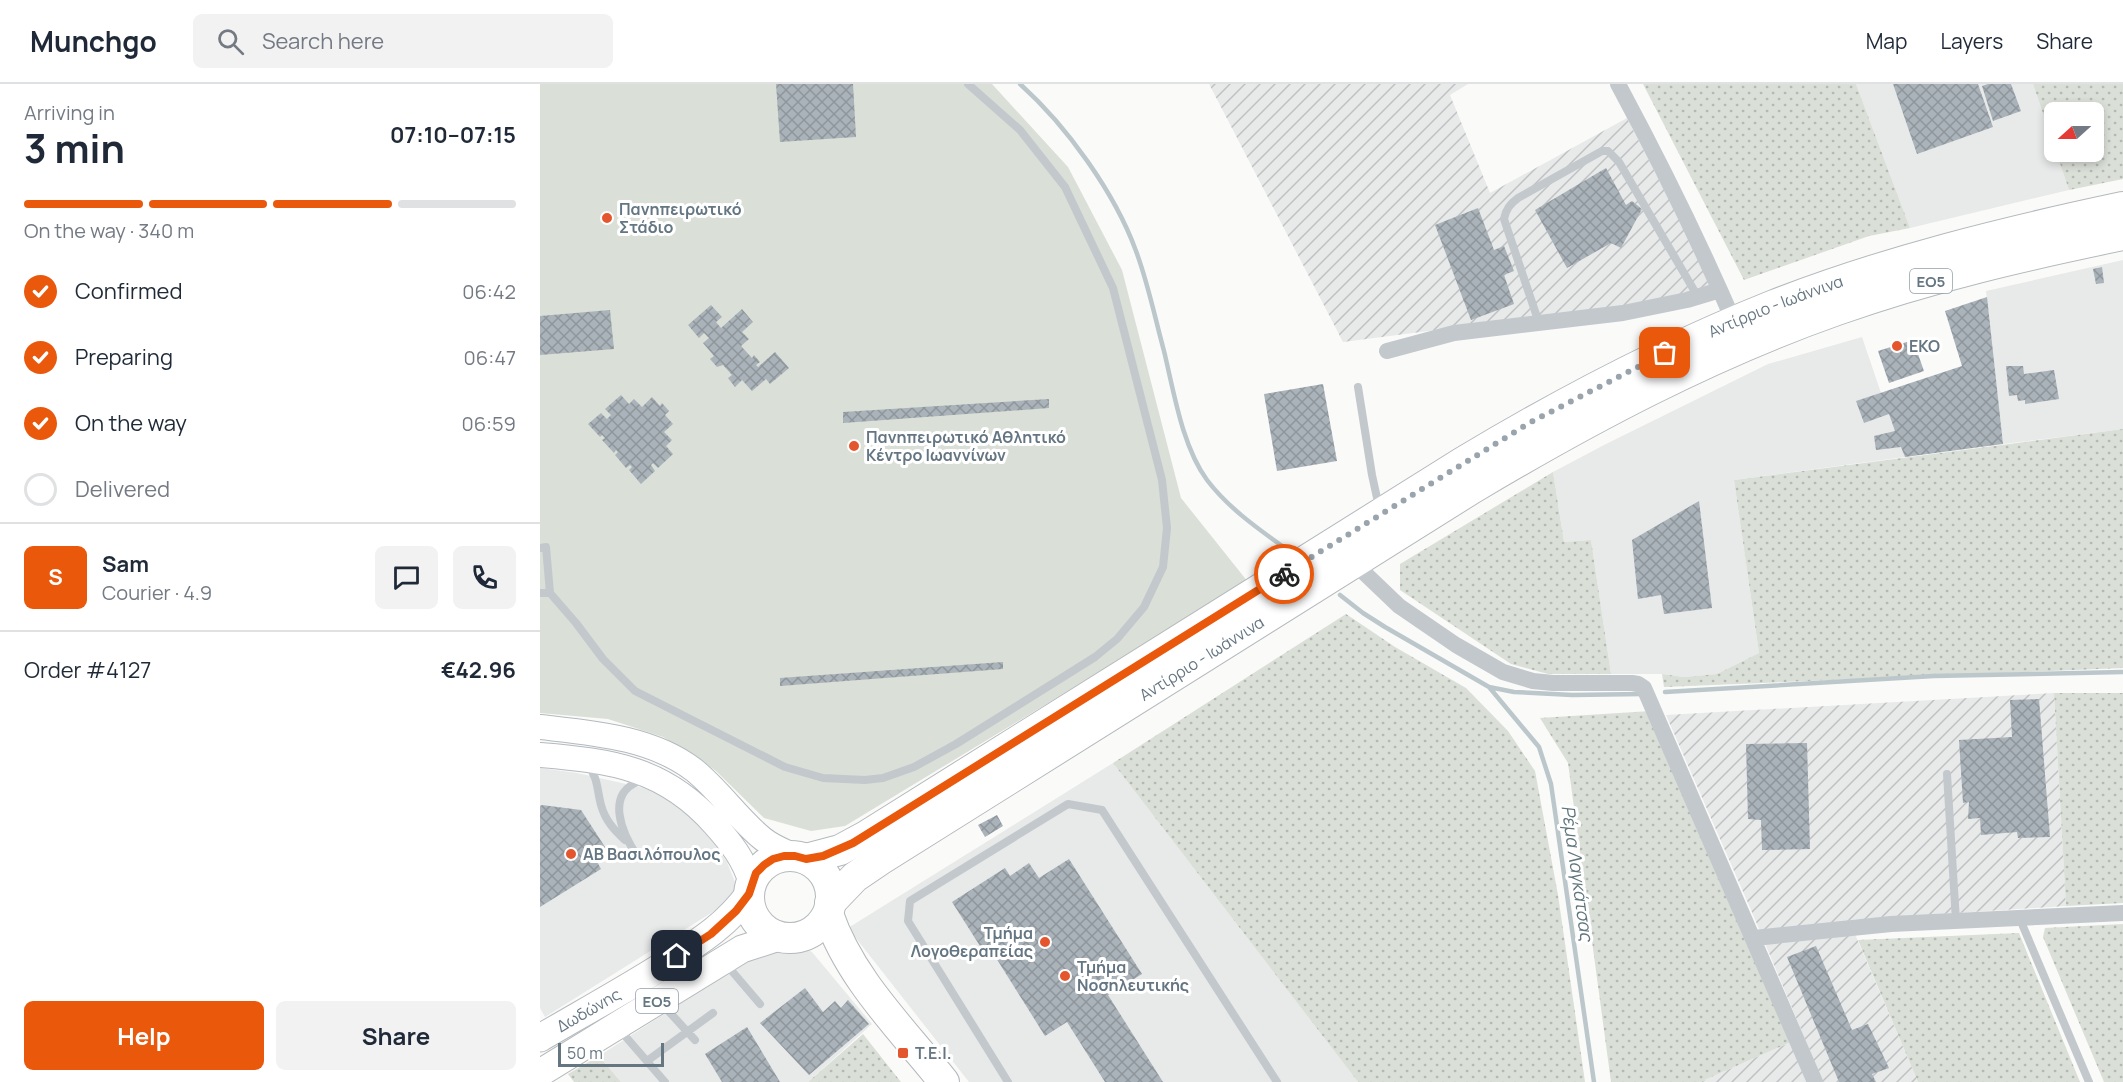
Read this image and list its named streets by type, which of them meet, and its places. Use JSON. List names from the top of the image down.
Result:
{
  "streets": {
    "highway": ["ΕΟ5", "Αντίρριο - Ιωάννινα"],
    "main road": ["Δωδώνης"]
  },
  "crossings": [
    ["ΕΟ5", "Αντίρριο - Ιωάννινα"],
    ["ΕΟ5", "Δωδώνης"],
    ["Αντίρριο - Ιωάννινα", "Δωδώνης"]
  ],
  "water": ["Ρέμα Λαγκάτσας"],
  "places": {
    "other": [
      "Πανηπειρωτικό Στάδιο",
      "EKO",
      "Πανηπειρωτικό Αθλητικό Κέντρο Ιωαννίνων",
      "ΑΒ Βασιλόπουλος",
      "Τμήμα Λογοθεραπείας",
      "Τμήμα Νοσηλευτικής"
    ],
    "transit": ["Τ.Ε.Ι."]
  },
  "scale_bar": "50 m",
  "north": "left",
  "page": {
    "header": "Munchgo",
    "search": "Search here",
    "nav": ["Map", "Layers", "Share"],
    "heading": ["3 min", "Arriving in", "07:10–07:15"],
    "panel": [
      "Sam",
      "Courier · 4.9",
      "Order #4127",
      "€42.96"
    ],
    "bar": "On the way · 340 m",
    "list": [
      ["Confirmed", "06:42"],
      ["Preparing", "06:47"],
      ["On the way", "06:59"],
      "Delivered"
    ],
    "round": "S",
    "buttons": ["Help", "Share"],
    "scale": "50 m"
  }
}
